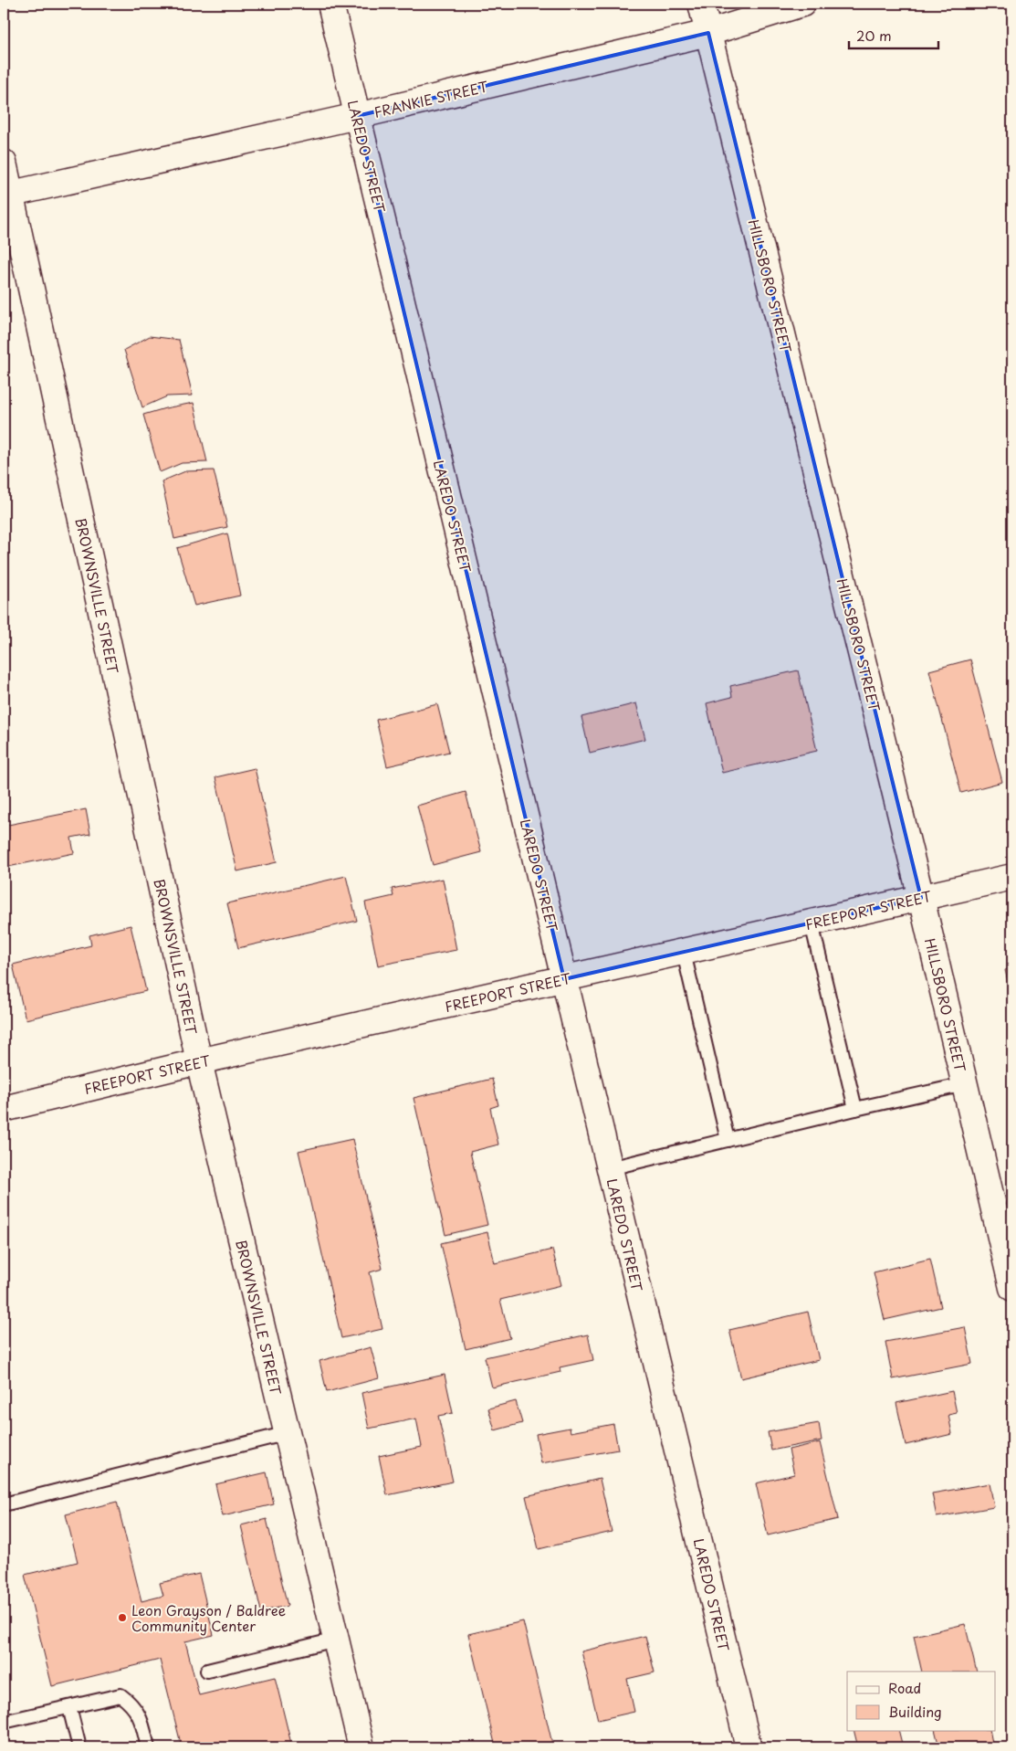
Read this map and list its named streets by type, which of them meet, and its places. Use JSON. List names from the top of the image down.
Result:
{
  "streets": {
    "street": [
      "FRANKIE STREET",
      "LAREDO STREET",
      "HILLSBORO STREET",
      "BROWNSVILLE STREET",
      "FREEPORT STREET"
    ]
  },
  "crossings": [
    ["FRANKIE STREET", "LAREDO STREET"],
    ["FRANKIE STREET", "HILLSBORO STREET"],
    ["FRANKIE STREET", "BROWNSVILLE STREET"],
    ["LAREDO STREET", "FREEPORT STREET"],
    ["HILLSBORO STREET", "FREEPORT STREET"],
    ["BROWNSVILLE STREET", "FREEPORT STREET"]
  ],
  "places": ["Leon Grayson / Baldree Community Center"],
  "legend": ["Road", "Building"],
  "scale_bar": "20 m"
}
